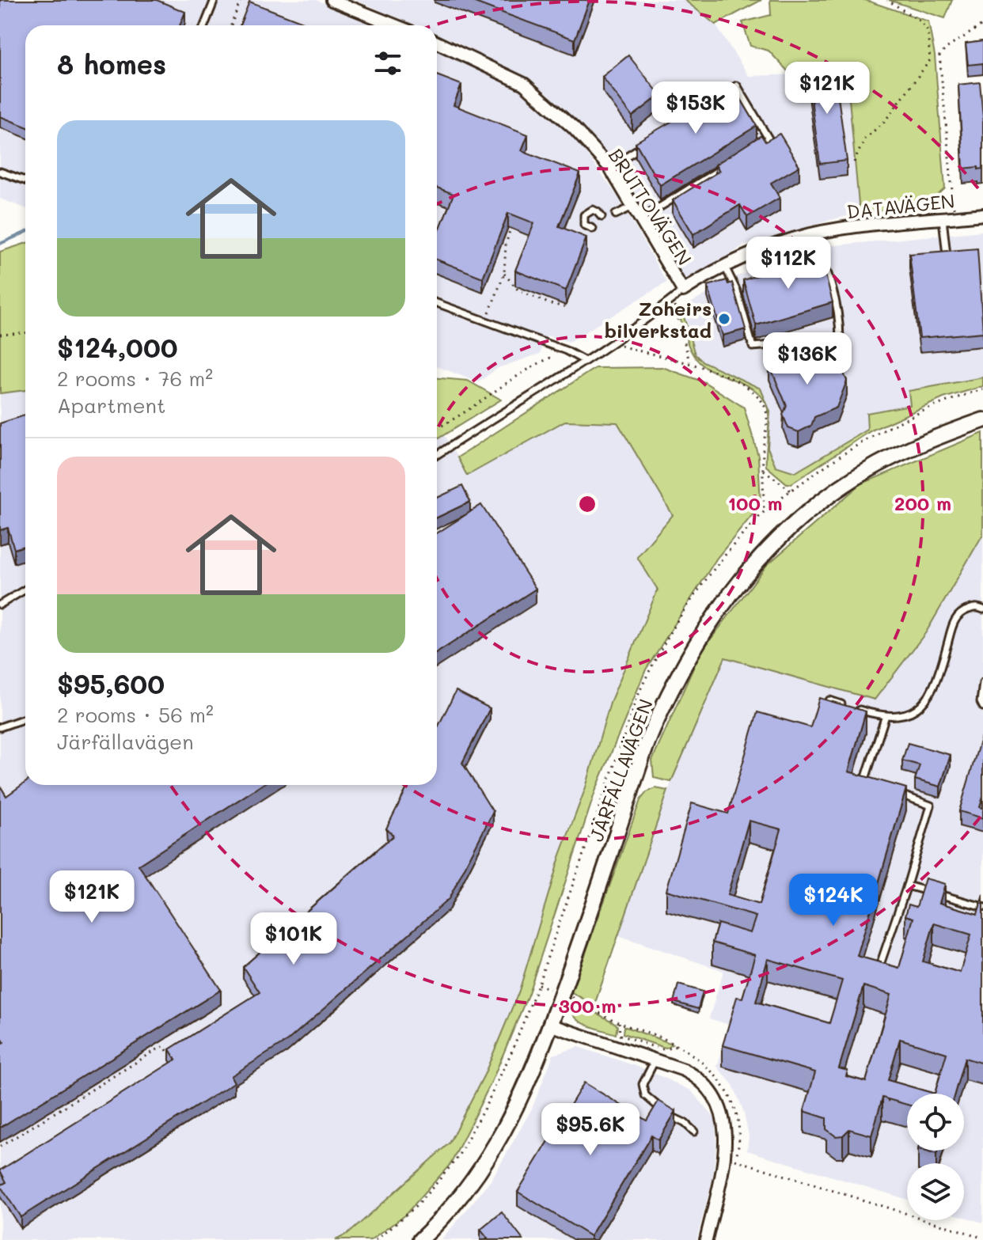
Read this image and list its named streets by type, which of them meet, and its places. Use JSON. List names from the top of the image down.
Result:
{
  "streets": {
    "street": ["DATAVÄGEN", "BRUTTOVÄGEN", "JÄRFÄLLAVÄGEN"]
  },
  "crossings": [
    ["DATAVÄGEN", "BRUTTOVÄGEN"]
  ],
  "places": ["Zoheirs bilverkstad"],
  "page": {
    "heading": "8 homes",
    "price": [
      "$121K",
      "$153K",
      "$112K",
      "$136K",
      "$121K",
      "$124K",
      "$101K",
      "$95.6K"
    ],
    "list": [
      {
        "name": "$124,000",
        "note": "2 rooms · 76 m² · Apartment"
      },
      {
        "name": "$95,600",
        "note": "2 rooms · 56 m² · Järfällavägen"
      }
    ]
  },
  "rings": ["100 m", "200 m", "300 m"]
}
